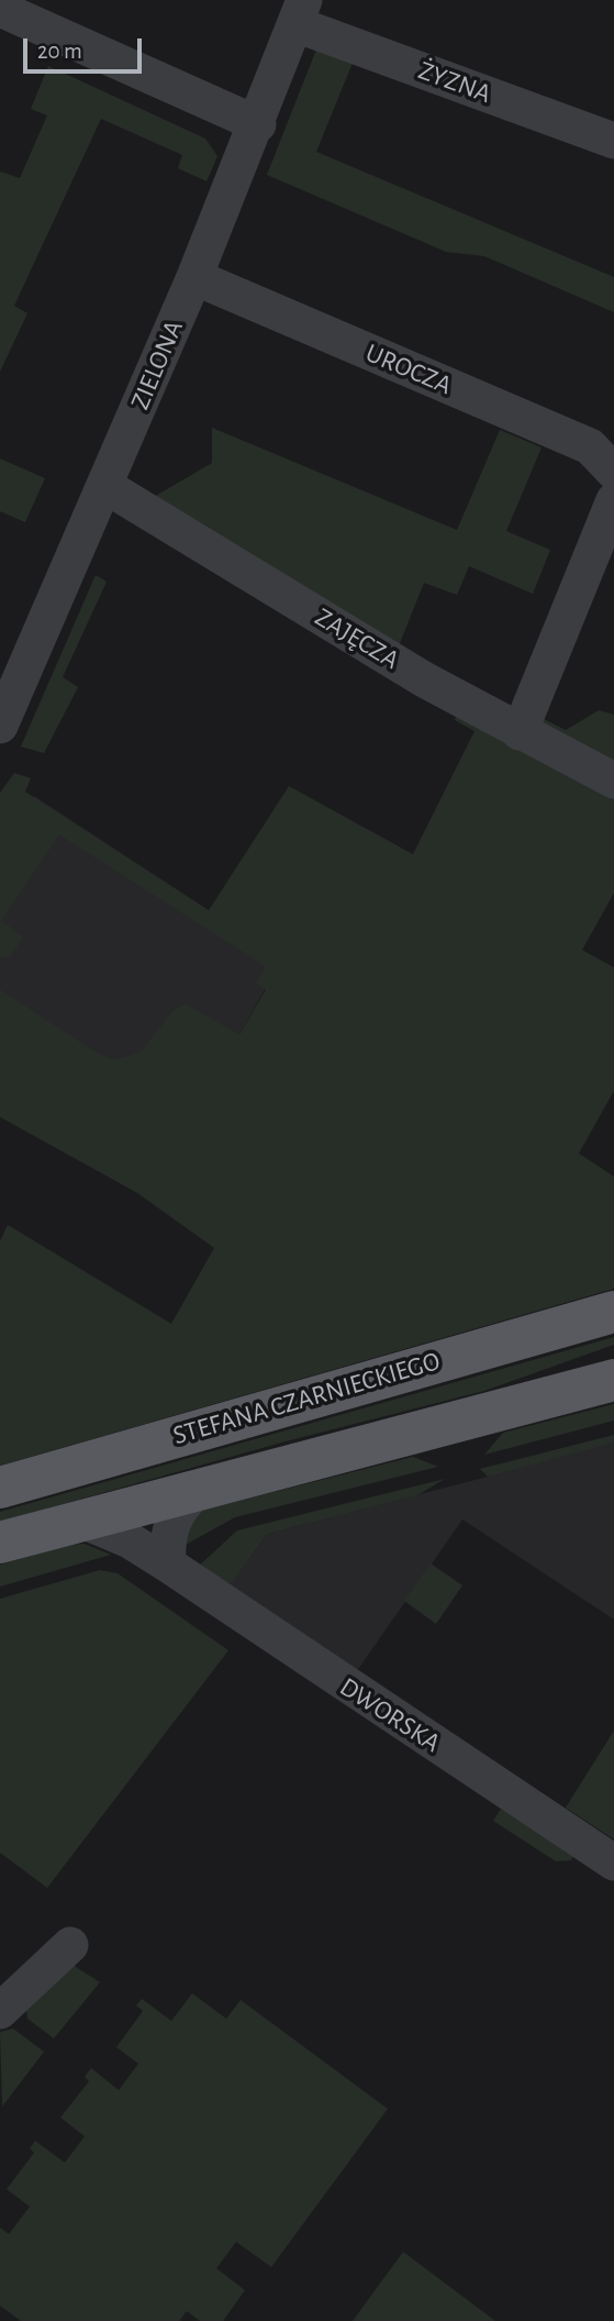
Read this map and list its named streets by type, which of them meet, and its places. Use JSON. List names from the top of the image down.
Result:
{
  "streets": {
    "main road": ["STEFANA CZARNIECKIEGO"],
    "street": [
      "ŻYZNA",
      "ZIELONA",
      "UROCZA",
      "ZAJĘCZA",
      "DWORSKA"
    ]
  },
  "crossings": [
    ["ŻYZNA", "ZIELONA"],
    ["ZIELONA", "UROCZA"],
    ["ZIELONA", "ZAJĘCZA"],
    ["STEFANA CZARNIECKIEGO", "DWORSKA"]
  ],
  "scale_bar": "20 m"
}
